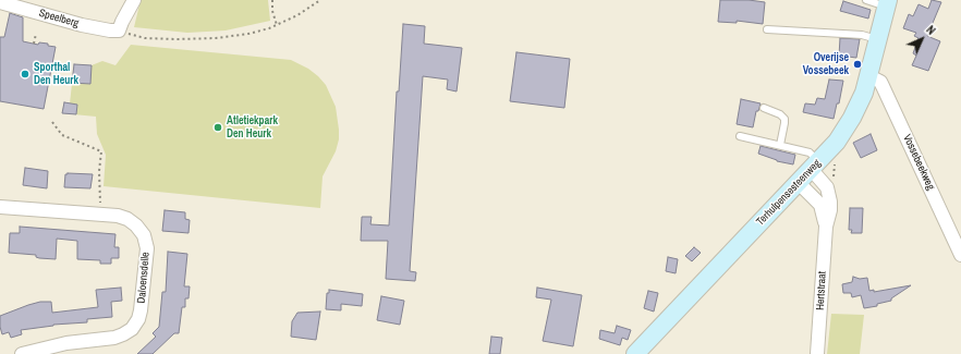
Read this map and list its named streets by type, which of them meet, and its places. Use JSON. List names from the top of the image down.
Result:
{
  "streets": {
    "main road": ["Terhulpensesteenweg"],
    "street": [
      "Speelberg",
      "Vossebeekweg",
      "Daloensdelle",
      "Hertstraat"
    ]
  },
  "crossings": [
    ["Vossebeekweg", "Terhulpensesteenweg"],
    ["Terhulpensesteenweg", "Hertstraat"]
  ],
  "places": ["Overijse Vossebeek", "Sporthal Den Heurk", "Atletiekpark Den Heurk"],
  "north": "top right"
}
